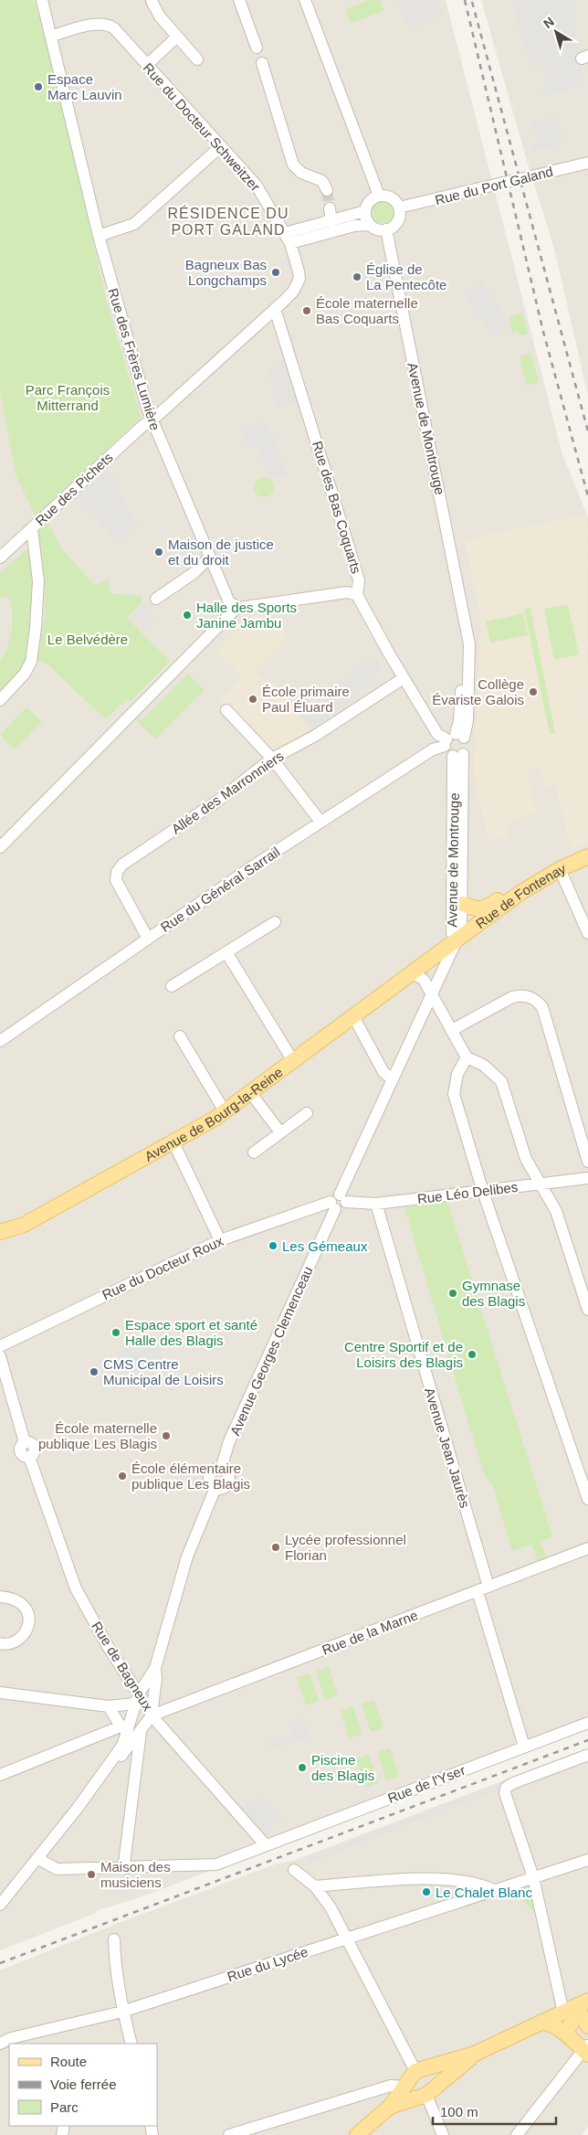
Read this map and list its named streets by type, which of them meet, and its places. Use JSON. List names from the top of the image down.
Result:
{
  "streets": {
    "main road": ["Rue de Fontenay", "Avenue de Bourg-la-Reine"],
    "street": [
      "Rue du Docteur Schweitzer",
      "Rue du Port Galand",
      "Rue des Frères Lumière",
      "Avenue de Montrouge",
      "Rue des Pichets",
      "Rue des Bas Coquarts",
      "Allée des Marronniers",
      "Rue du Général Sarrail",
      "Rue Léo Delibes",
      "Rue du Docteur Roux",
      "Avenue Georges Clemenceau",
      "Avenue Jean Jaurès",
      "Rue de la Marne",
      "Rue de Bagneux",
      "Rue de l'Yser",
      "Rue du Lycée"
    ]
  },
  "crossings": [
    ["Rue du Docteur Schweitzer", "Rue des Frères Lumière"],
    ["Rue du Docteur Schweitzer", "Rue des Pichets"],
    ["Rue du Port Galand", "Avenue de Montrouge"],
    ["Rue des Frères Lumière", "Rue des Pichets"],
    ["Avenue de Montrouge", "Rue des Bas Coquarts"],
    ["Avenue de Montrouge", "Rue du Général Sarrail"],
    ["Avenue de Montrouge", "Rue de Fontenay"],
    ["Avenue de Montrouge", "Avenue de Bourg-la-Reine"],
    ["Rue des Pichets", "Rue des Bas Coquarts"],
    ["Rue des Bas Coquarts", "Allée des Marronniers"],
    ["Rue des Bas Coquarts", "Rue du Général Sarrail"],
    ["Allée des Marronniers", "Rue du Général Sarrail"],
    ["Rue de Fontenay", "Avenue de Bourg-la-Reine"],
    ["Rue Léo Delibes", "Avenue Jean Jaurès"],
    ["Rue du Docteur Roux", "Avenue Georges Clemenceau"],
    ["Avenue Jean Jaurès", "Rue de la Marne"],
    ["Avenue Jean Jaurès", "Rue de l'Yser"],
    ["Rue de la Marne", "Rue de Bagneux"],
    ["Rue de Bagneux", "Rue de l'Yser"]
  ],
  "districts": ["RÉSIDENCE DU PORT GALAND"],
  "parks": ["Parc François Mitterrand", "Le Belvédère"],
  "places": [
    "Espace Marc Lauvin",
    "Bagneux Bas Longchamps",
    "Église de La Pentecôte",
    "École maternelle Bas Coquarts",
    "Maison de justice et du droit",
    "Halle des Sports Janine Jambu",
    "Collège Évariste Galois",
    "École primaire Paul Éluard",
    "Les Gémeaux",
    "Gymnase des Blagis",
    "Espace sport et santé Halle des Blagis",
    "Centre Sportif et de Loisirs des Blagis",
    "CMS Centre Municipal de Loisirs",
    "École maternelle publique Les Blagis",
    "École élémentaire publique Les Blagis",
    "Lycée professionnel Florian",
    "Piscine des Blagis",
    "Maison des musiciens",
    "Le Chalet Blanc"
  ],
  "legend": ["Route", "Voie ferrée", "Parc"],
  "scale_bar": "100 m",
  "north": "top left"
}
